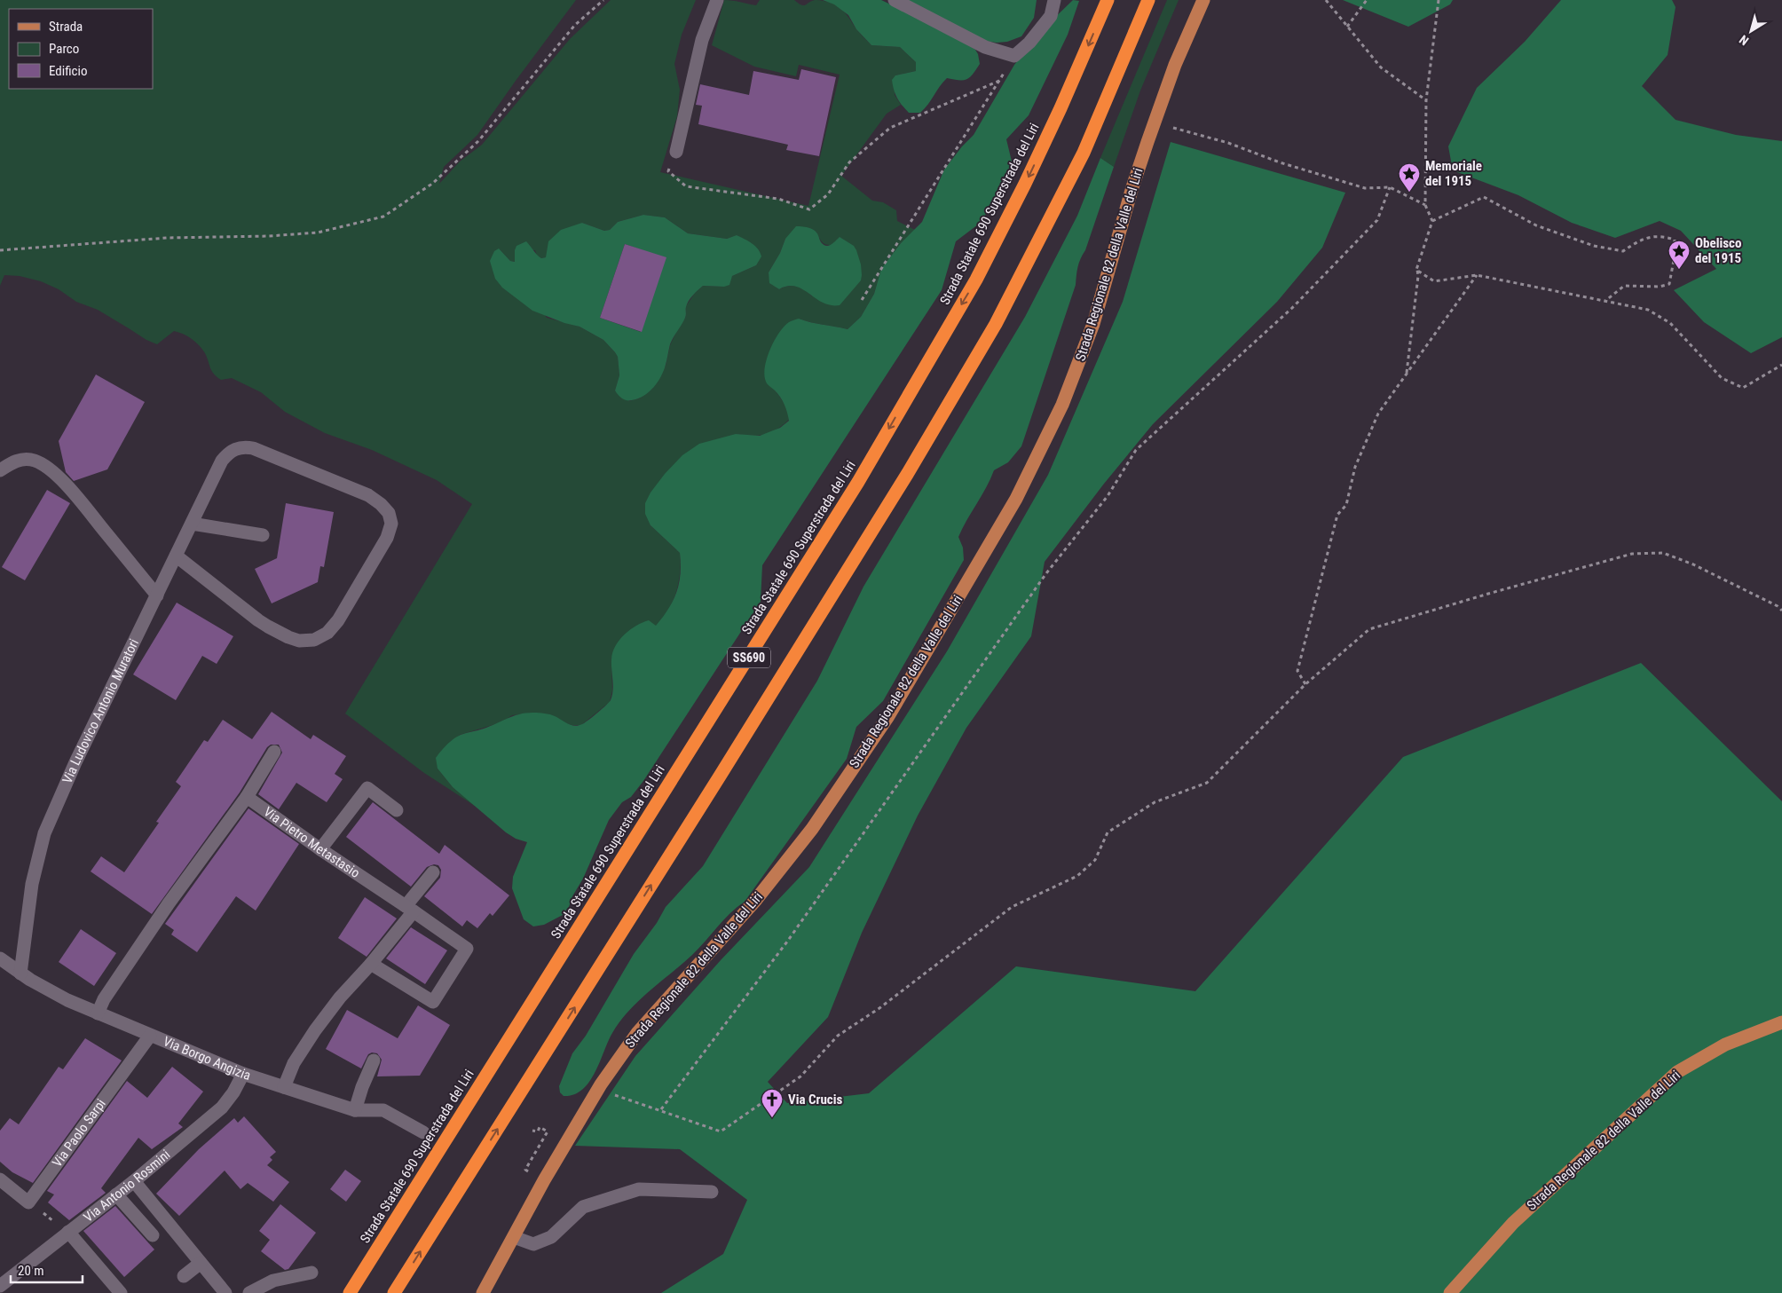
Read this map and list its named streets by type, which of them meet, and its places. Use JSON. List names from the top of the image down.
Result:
{
  "streets": {
    "highway": ["Strada Statale 690 Superstrada del Liri", "SS690"],
    "main road": ["Strada Regionale 82 della Valle del Liri"],
    "street": [
      "Via Ludovico Antonio Muratori",
      "Via Pietro Metastasio",
      "Via Borgo Angizia",
      "Via Paolo Sarpi",
      "Via Antonio Rosmini"
    ]
  },
  "crossings": [
    ["Via Ludovico Antonio Muratori", "Via Borgo Angizia"],
    ["Via Borgo Angizia", "Via Paolo Sarpi"],
    ["Via Borgo Angizia", "Via Antonio Rosmini"]
  ],
  "places": {
    "place": ["Memoriale del 1915", "Obelisco del 1915"],
    "church": ["Via Crucis"]
  },
  "legend": ["Strada", "Parco", "Edificio"],
  "scale_bar": "20 m",
  "north": "bottom left"
}
